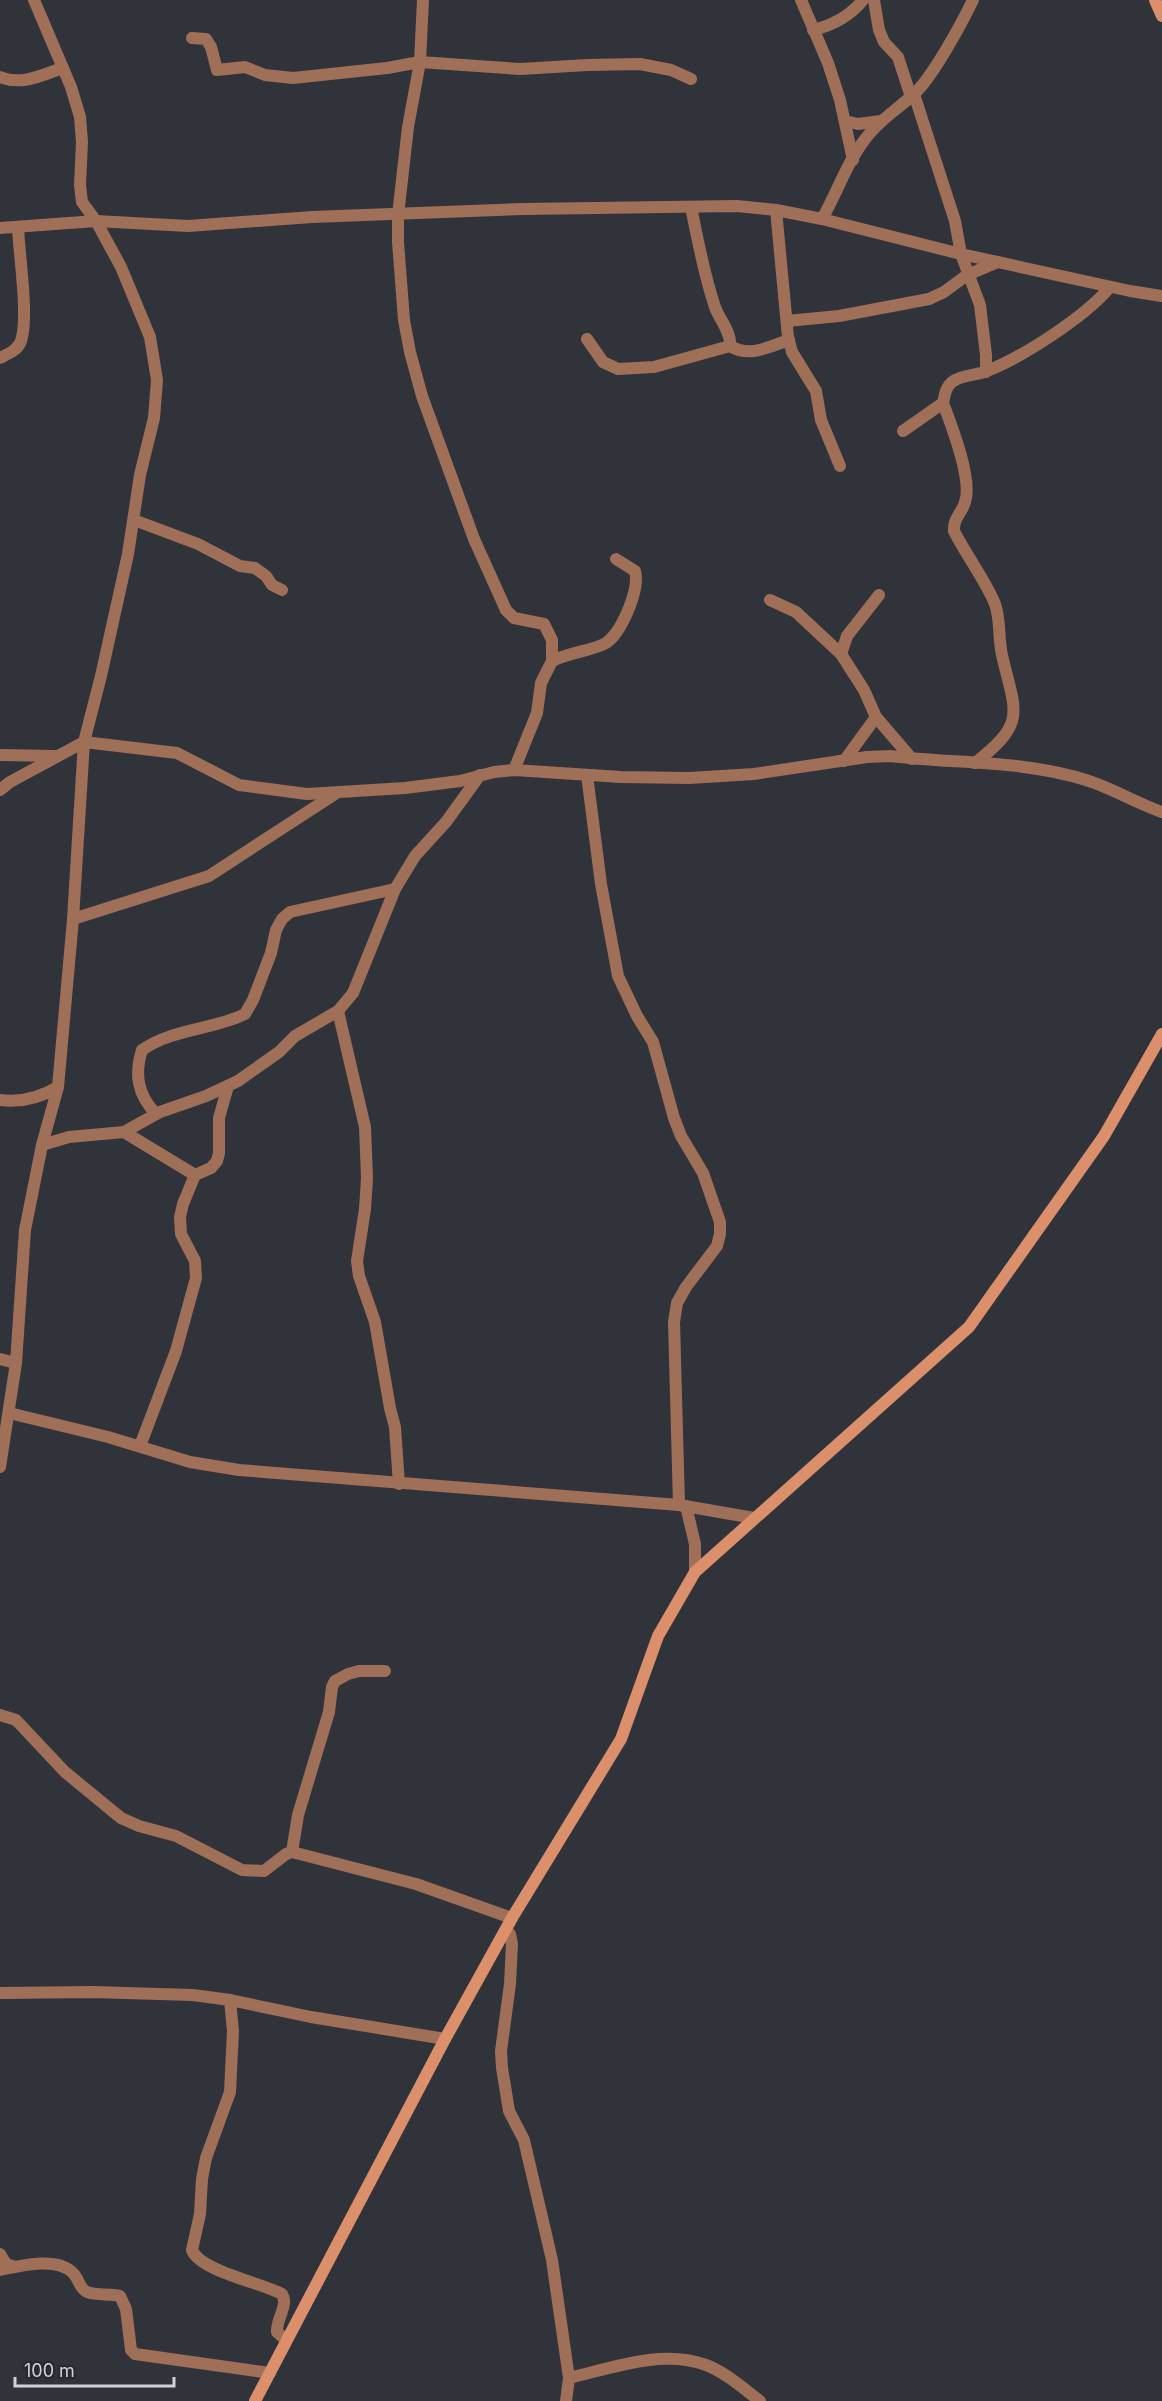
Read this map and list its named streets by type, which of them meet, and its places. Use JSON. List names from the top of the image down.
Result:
{
  "scale_bar": "100 m"
}
